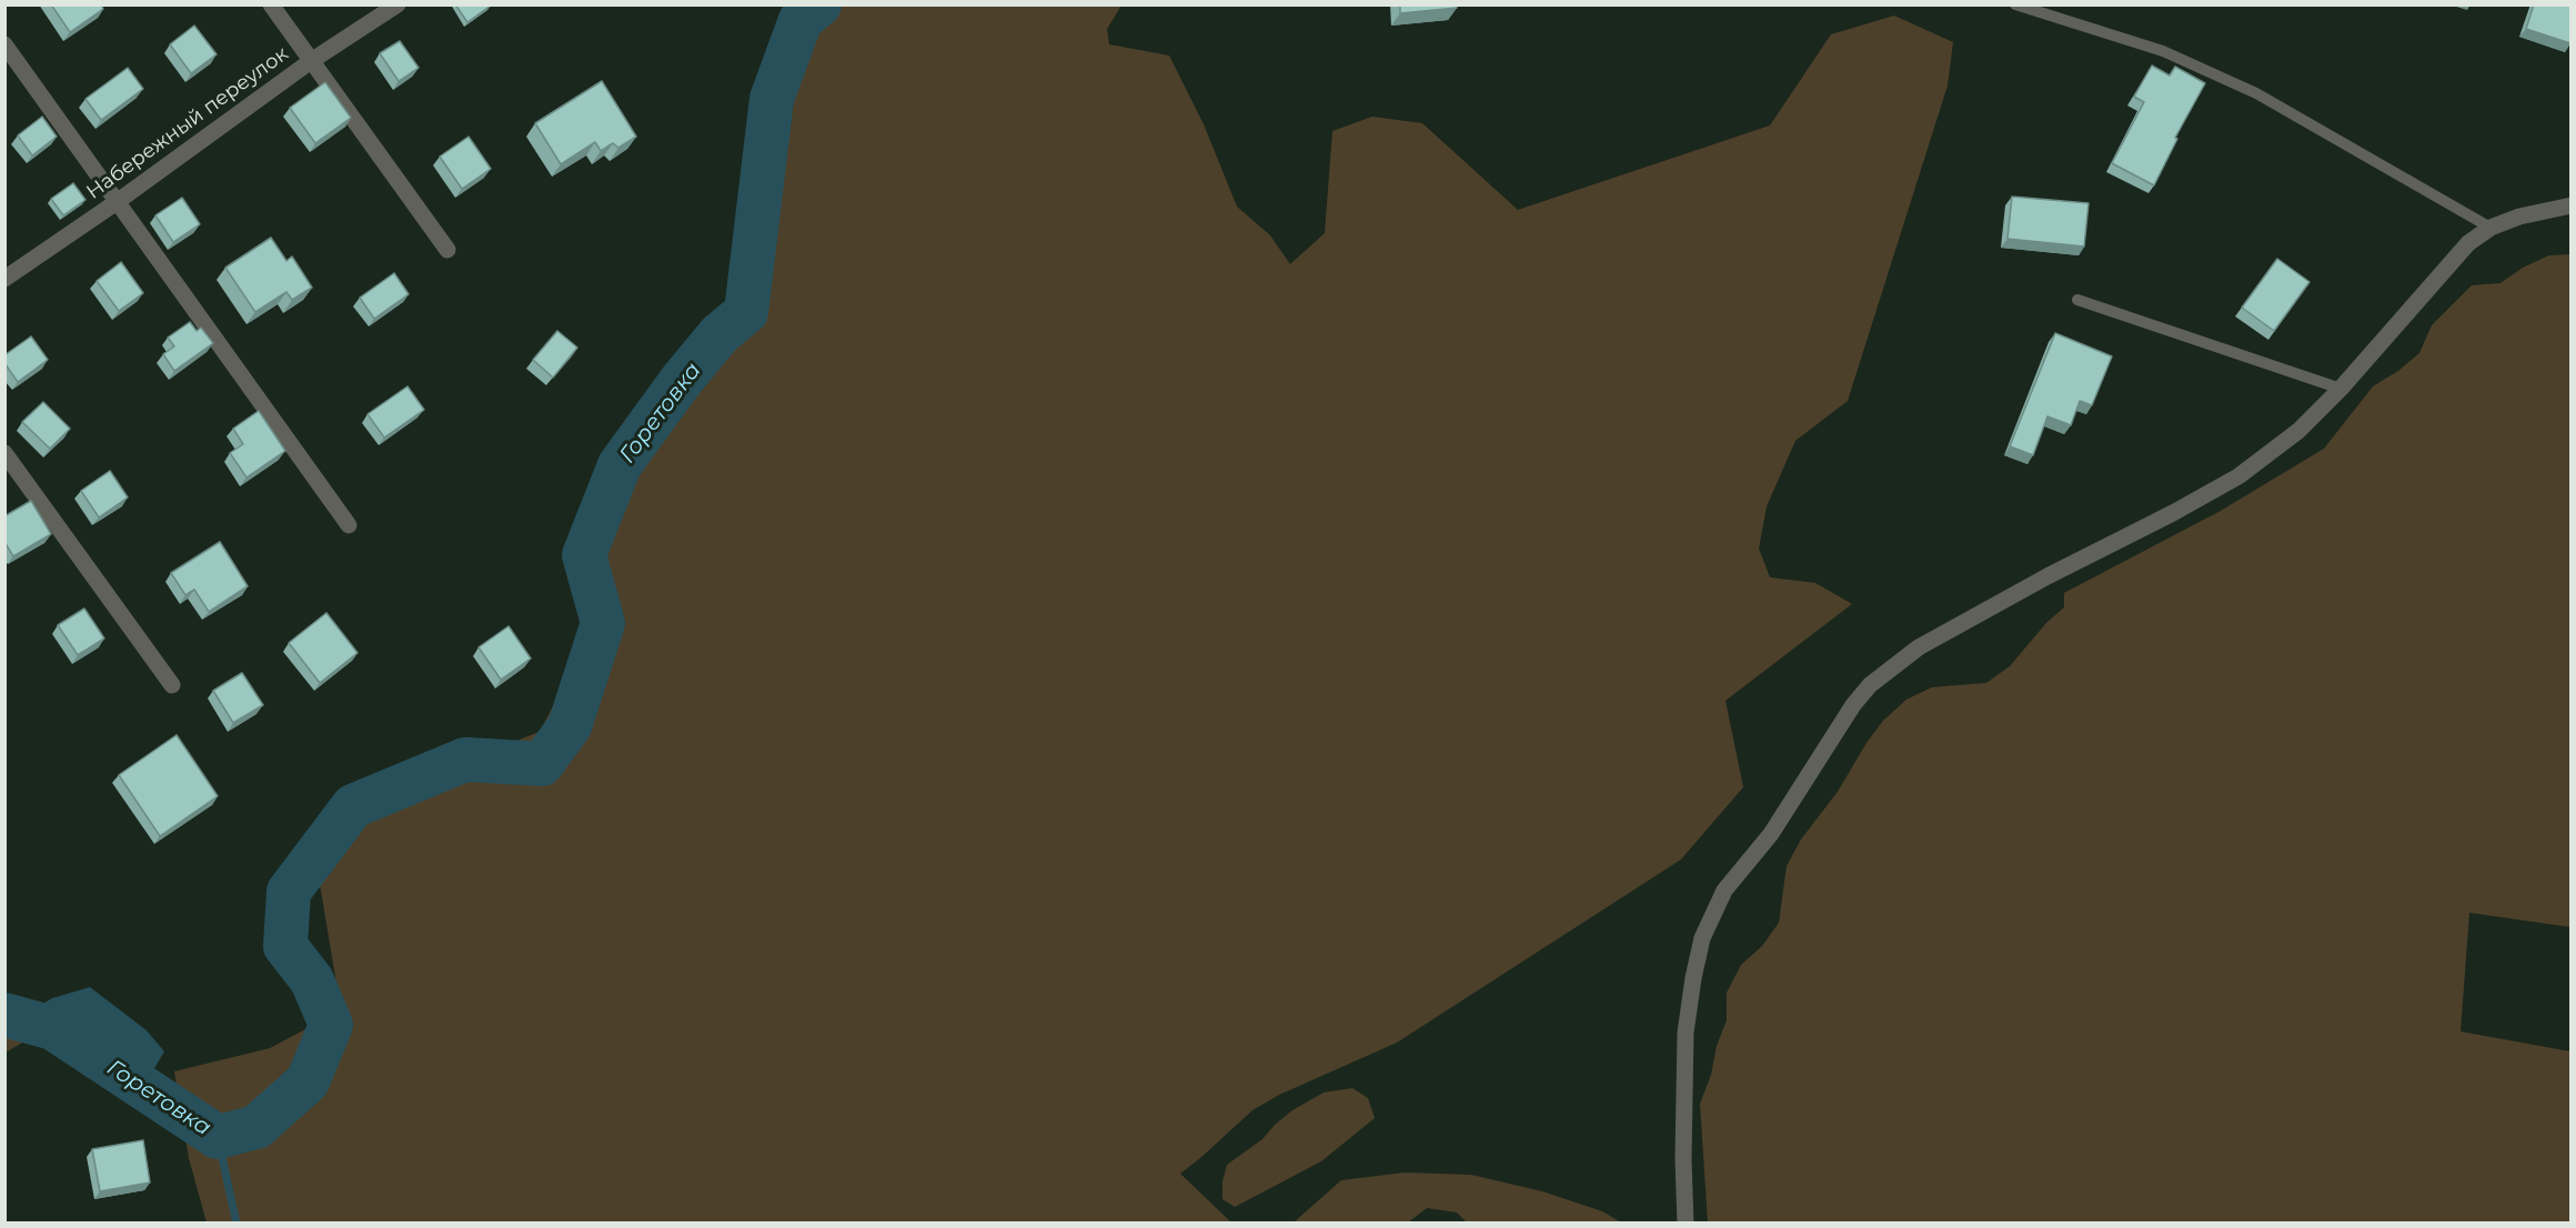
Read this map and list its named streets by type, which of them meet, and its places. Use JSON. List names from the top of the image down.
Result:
{
  "streets": {
    "street": ["Набережный переулок"]
  },
  "water": ["Горетовка"]
}
